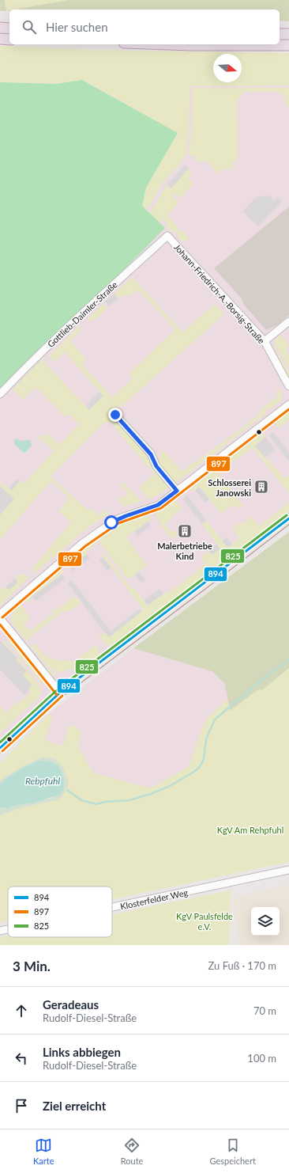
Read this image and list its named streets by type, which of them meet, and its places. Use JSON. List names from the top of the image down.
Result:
{
  "streets": {
    "street": ["Johann-Friedrich-A.-Borsig-Straße", "Gottlieb-Daimler-Straße", "Klosterfelder Weg"]
  },
  "crossings": [
    ["Johann-Friedrich-A.-Borsig-Straße", "Gottlieb-Daimler-Straße"]
  ],
  "water": ["Rebpfuhl"],
  "parks": ["KgV Am Rehpfuhl", "KgV Paulsfelde e.V."],
  "places": {
    "building": ["Schlosserei Janowski", "Malerbetriebe Kind"]
  },
  "lines": ["transit line 897", "transit line 825", "transit line 894"],
  "legend": ["894", "897", "825"],
  "north": "right",
  "page": {
    "search": "Hier suchen",
    "heading": ["3 Min.", "Zu Fuß · 170 m"],
    "list": [
      ["Geradeaus", "Rudolf-Diesel-Straße", "70 m"],
      ["Links abbiegen", "Rudolf-Diesel-Straße", "100 m"],
      "Ziel erreicht"
    ],
    "nav": ["Karte", "Route", "Gespeichert"]
  }
}
